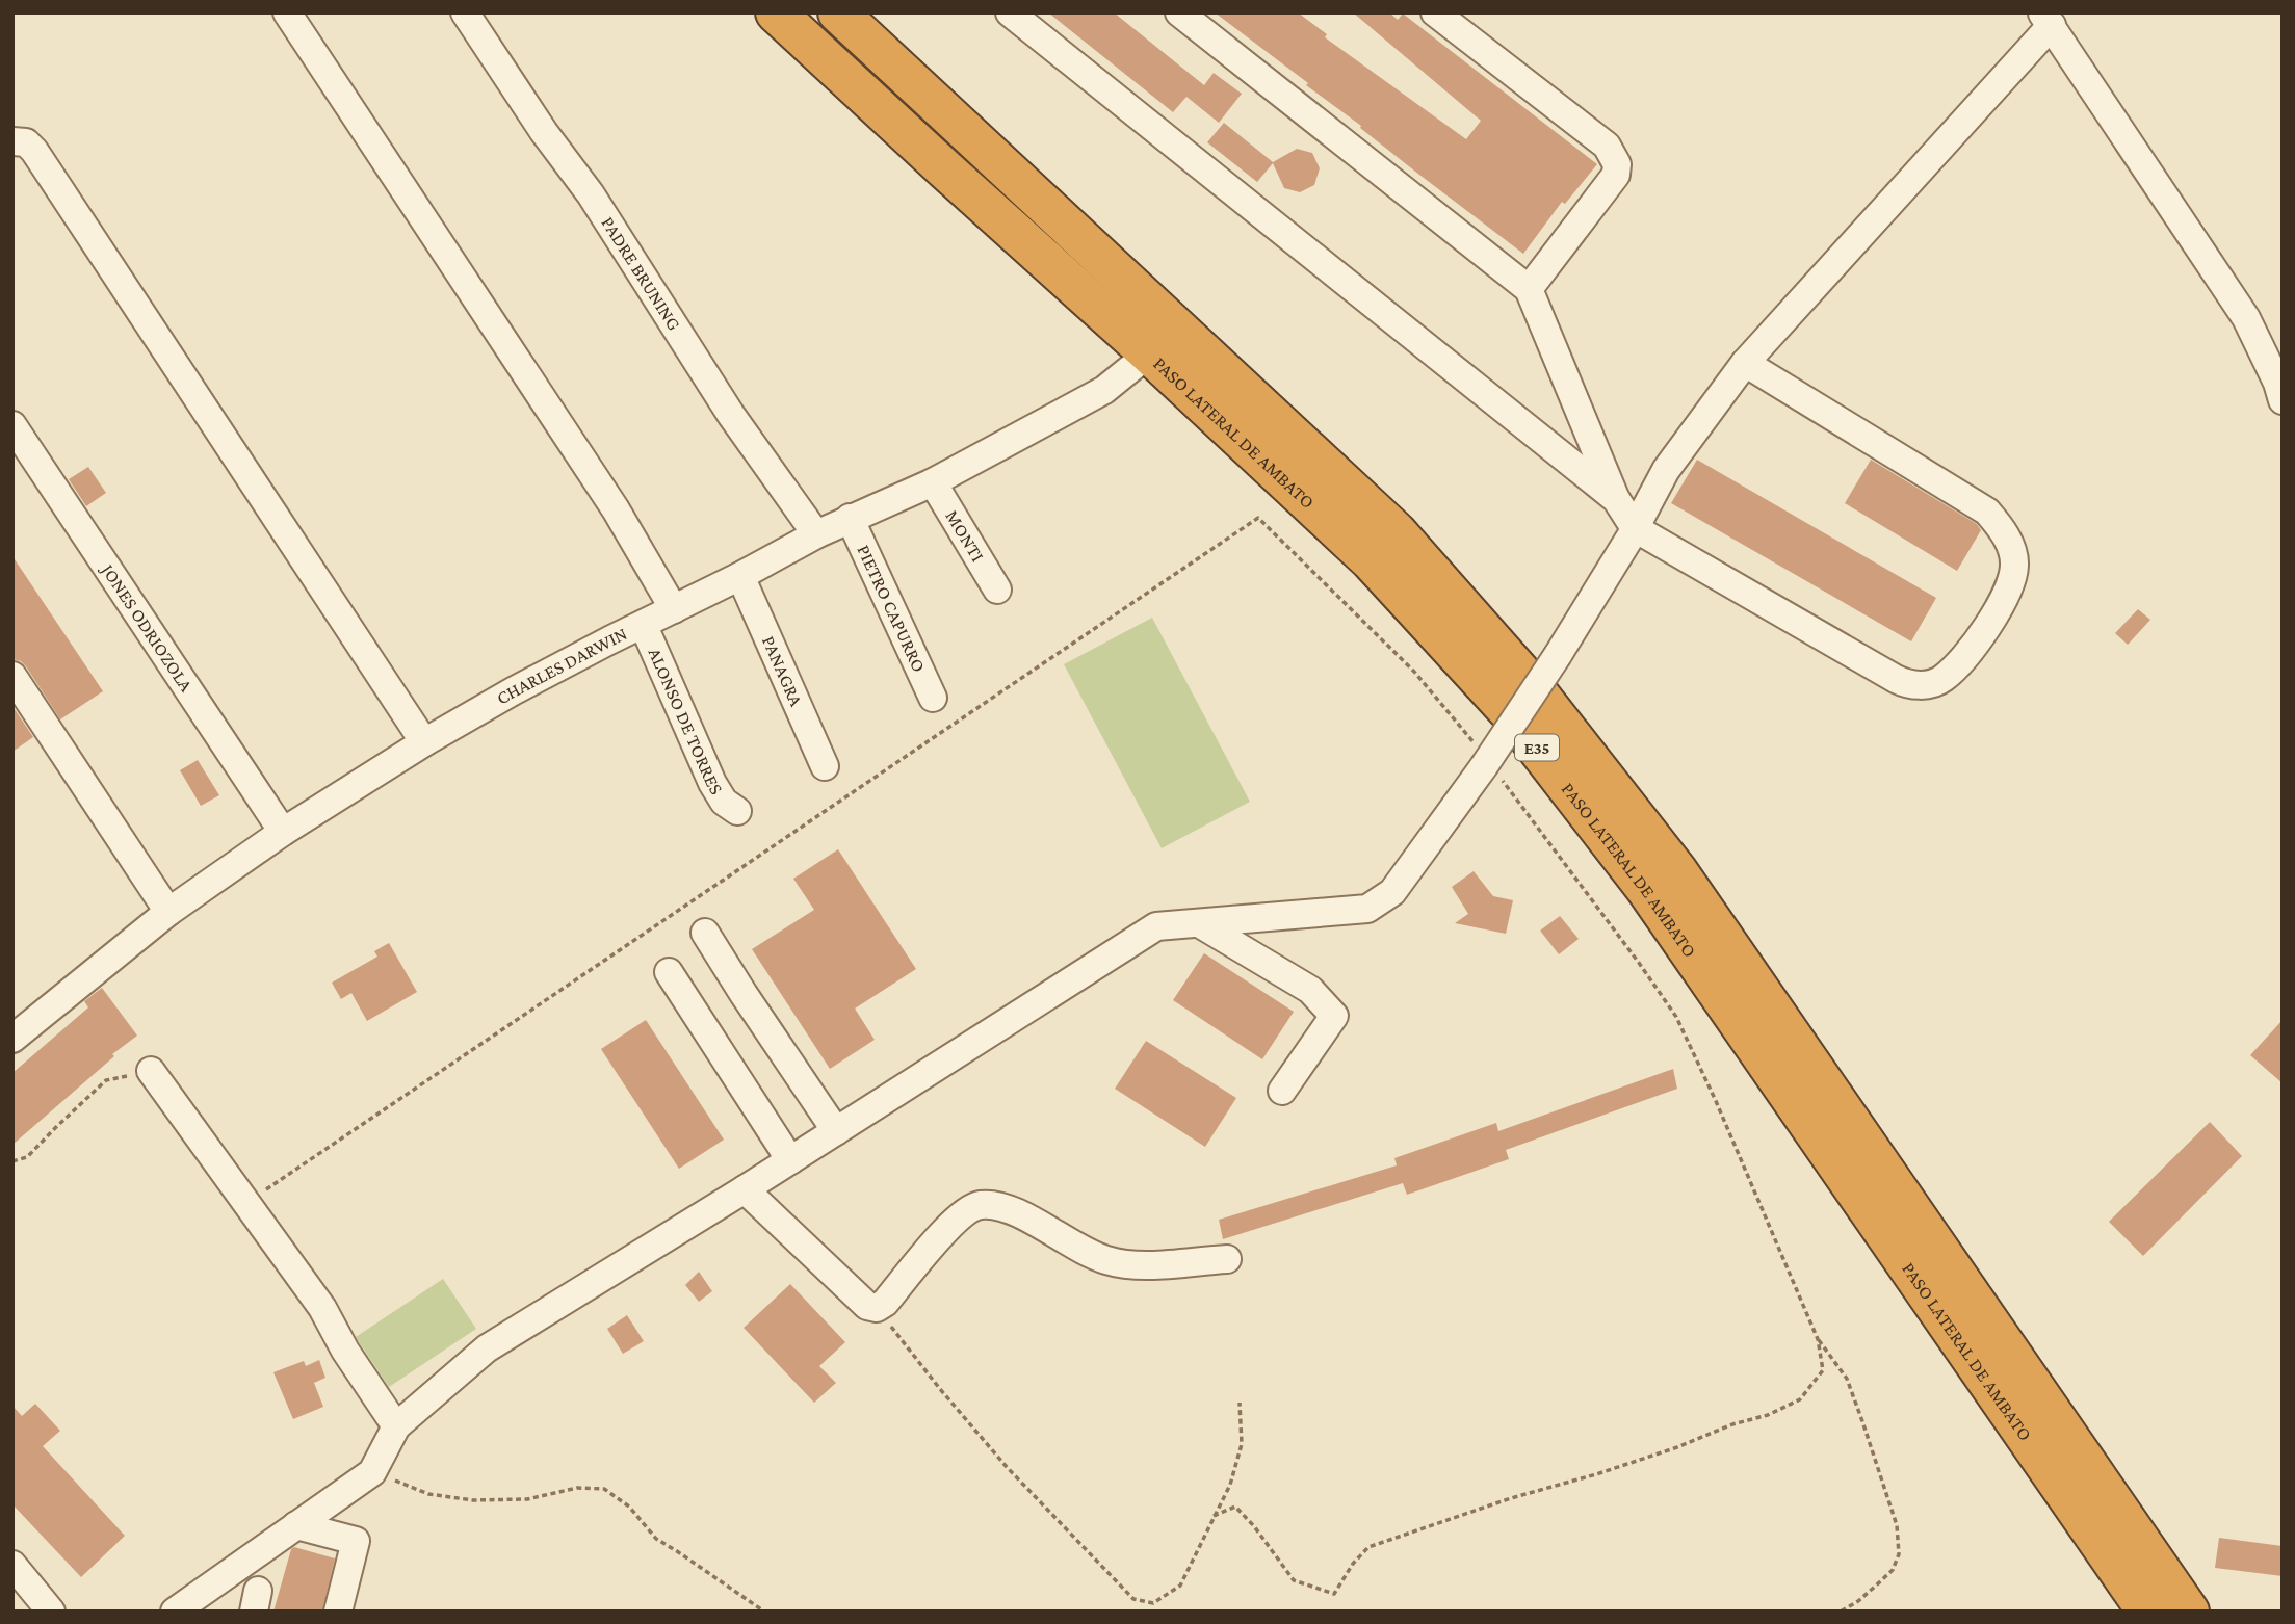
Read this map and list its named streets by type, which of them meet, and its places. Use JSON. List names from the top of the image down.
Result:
{
  "streets": {
    "highway": ["PASO LATERAL DE AMBATO", "E35"],
    "street": [
      "PADRE BRUNING",
      "MONTI",
      "PIETRO CAPURRO",
      "JONES ODRIOZOLA",
      "CHARLES DARWIN",
      "PANAGRA",
      "ALONSO DE TORRES"
    ]
  },
  "crossings": [
    ["PADRE BRUNING", "CHARLES DARWIN"],
    ["PASO LATERAL DE AMBATO", "CHARLES DARWIN"],
    ["MONTI", "CHARLES DARWIN"],
    ["PIETRO CAPURRO", "CHARLES DARWIN"],
    ["JONES ODRIOZOLA", "CHARLES DARWIN"],
    ["CHARLES DARWIN", "PANAGRA"],
    ["CHARLES DARWIN", "ALONSO DE TORRES"]
  ]
}
